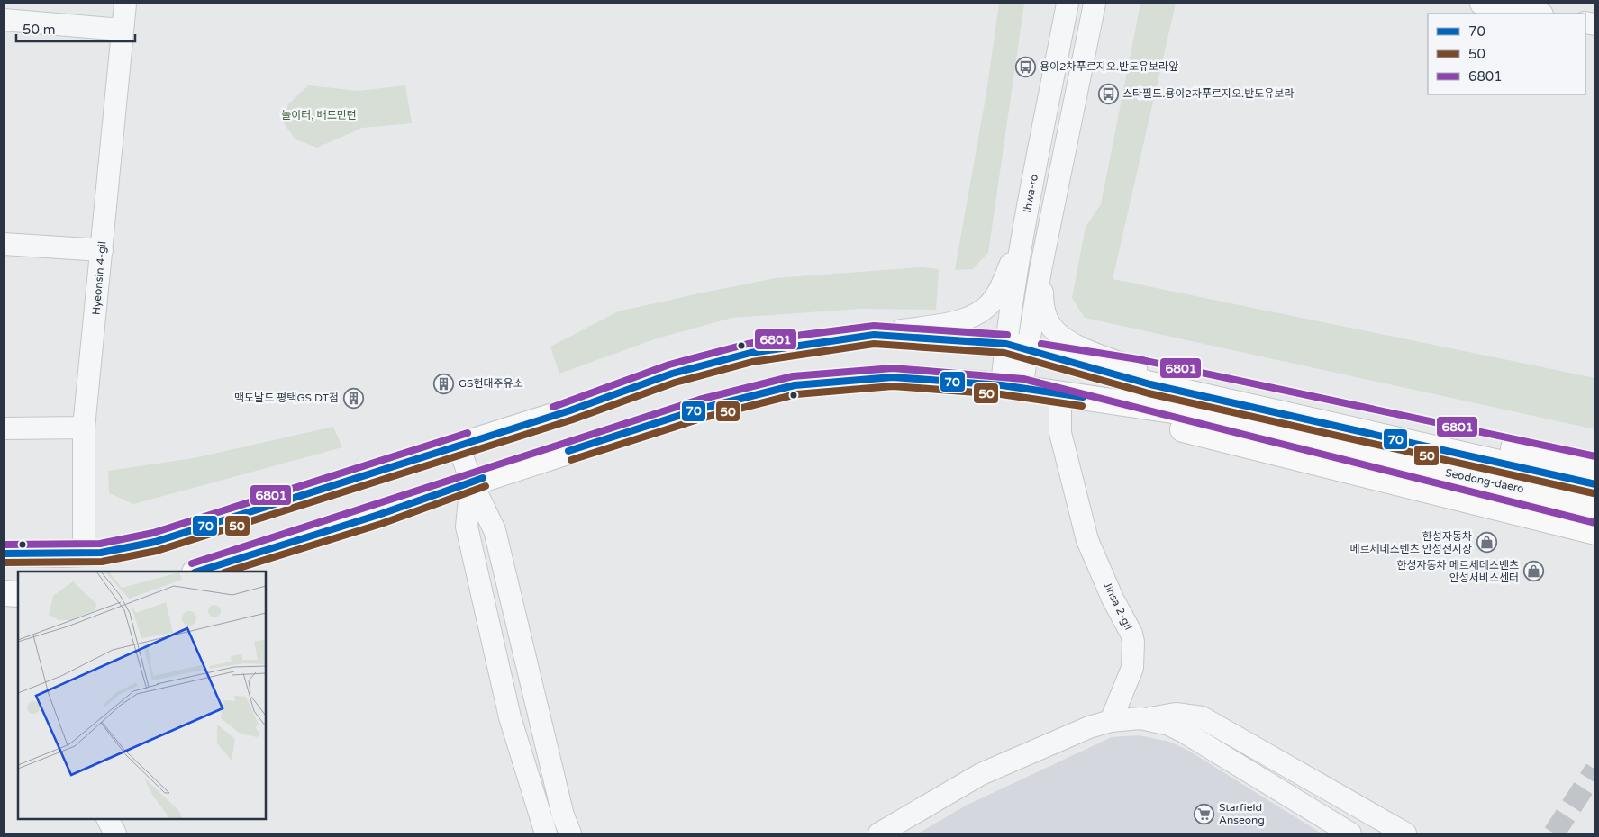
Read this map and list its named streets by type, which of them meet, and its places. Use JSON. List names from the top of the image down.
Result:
{
  "streets": {
    "main road": ["Seodong-daero"],
    "street": ["Ihwa-ro", "Hyeonsin 4-gil", "Jinsa 2-gil"]
  },
  "crossings": [
    ["Ihwa-ro", "Seodong-daero"],
    ["Hyeonsin 4-gil", "Seodong-daero"]
  ],
  "parks": ["놀이터, 배드민턴"],
  "places": {
    "bus stop": ["용이2차푸르지오.반도유보라앞", "스타필드.용이2차푸르지오.반도유보라"],
    "building": ["GS현대주유소", "맥도날드 평택GS DT점"],
    "shop": ["한성자동차 메르세데스벤츠 안성전시장", "한성자동차 메르세데스벤츠 안성서비스센터"],
    "supermarket": ["Starfield Anseong"]
  },
  "lines": ["transit line 6801", "transit line 70", "transit line 50"],
  "legend": ["70", "50", "6801"],
  "scale_bar": "50 m"
}
